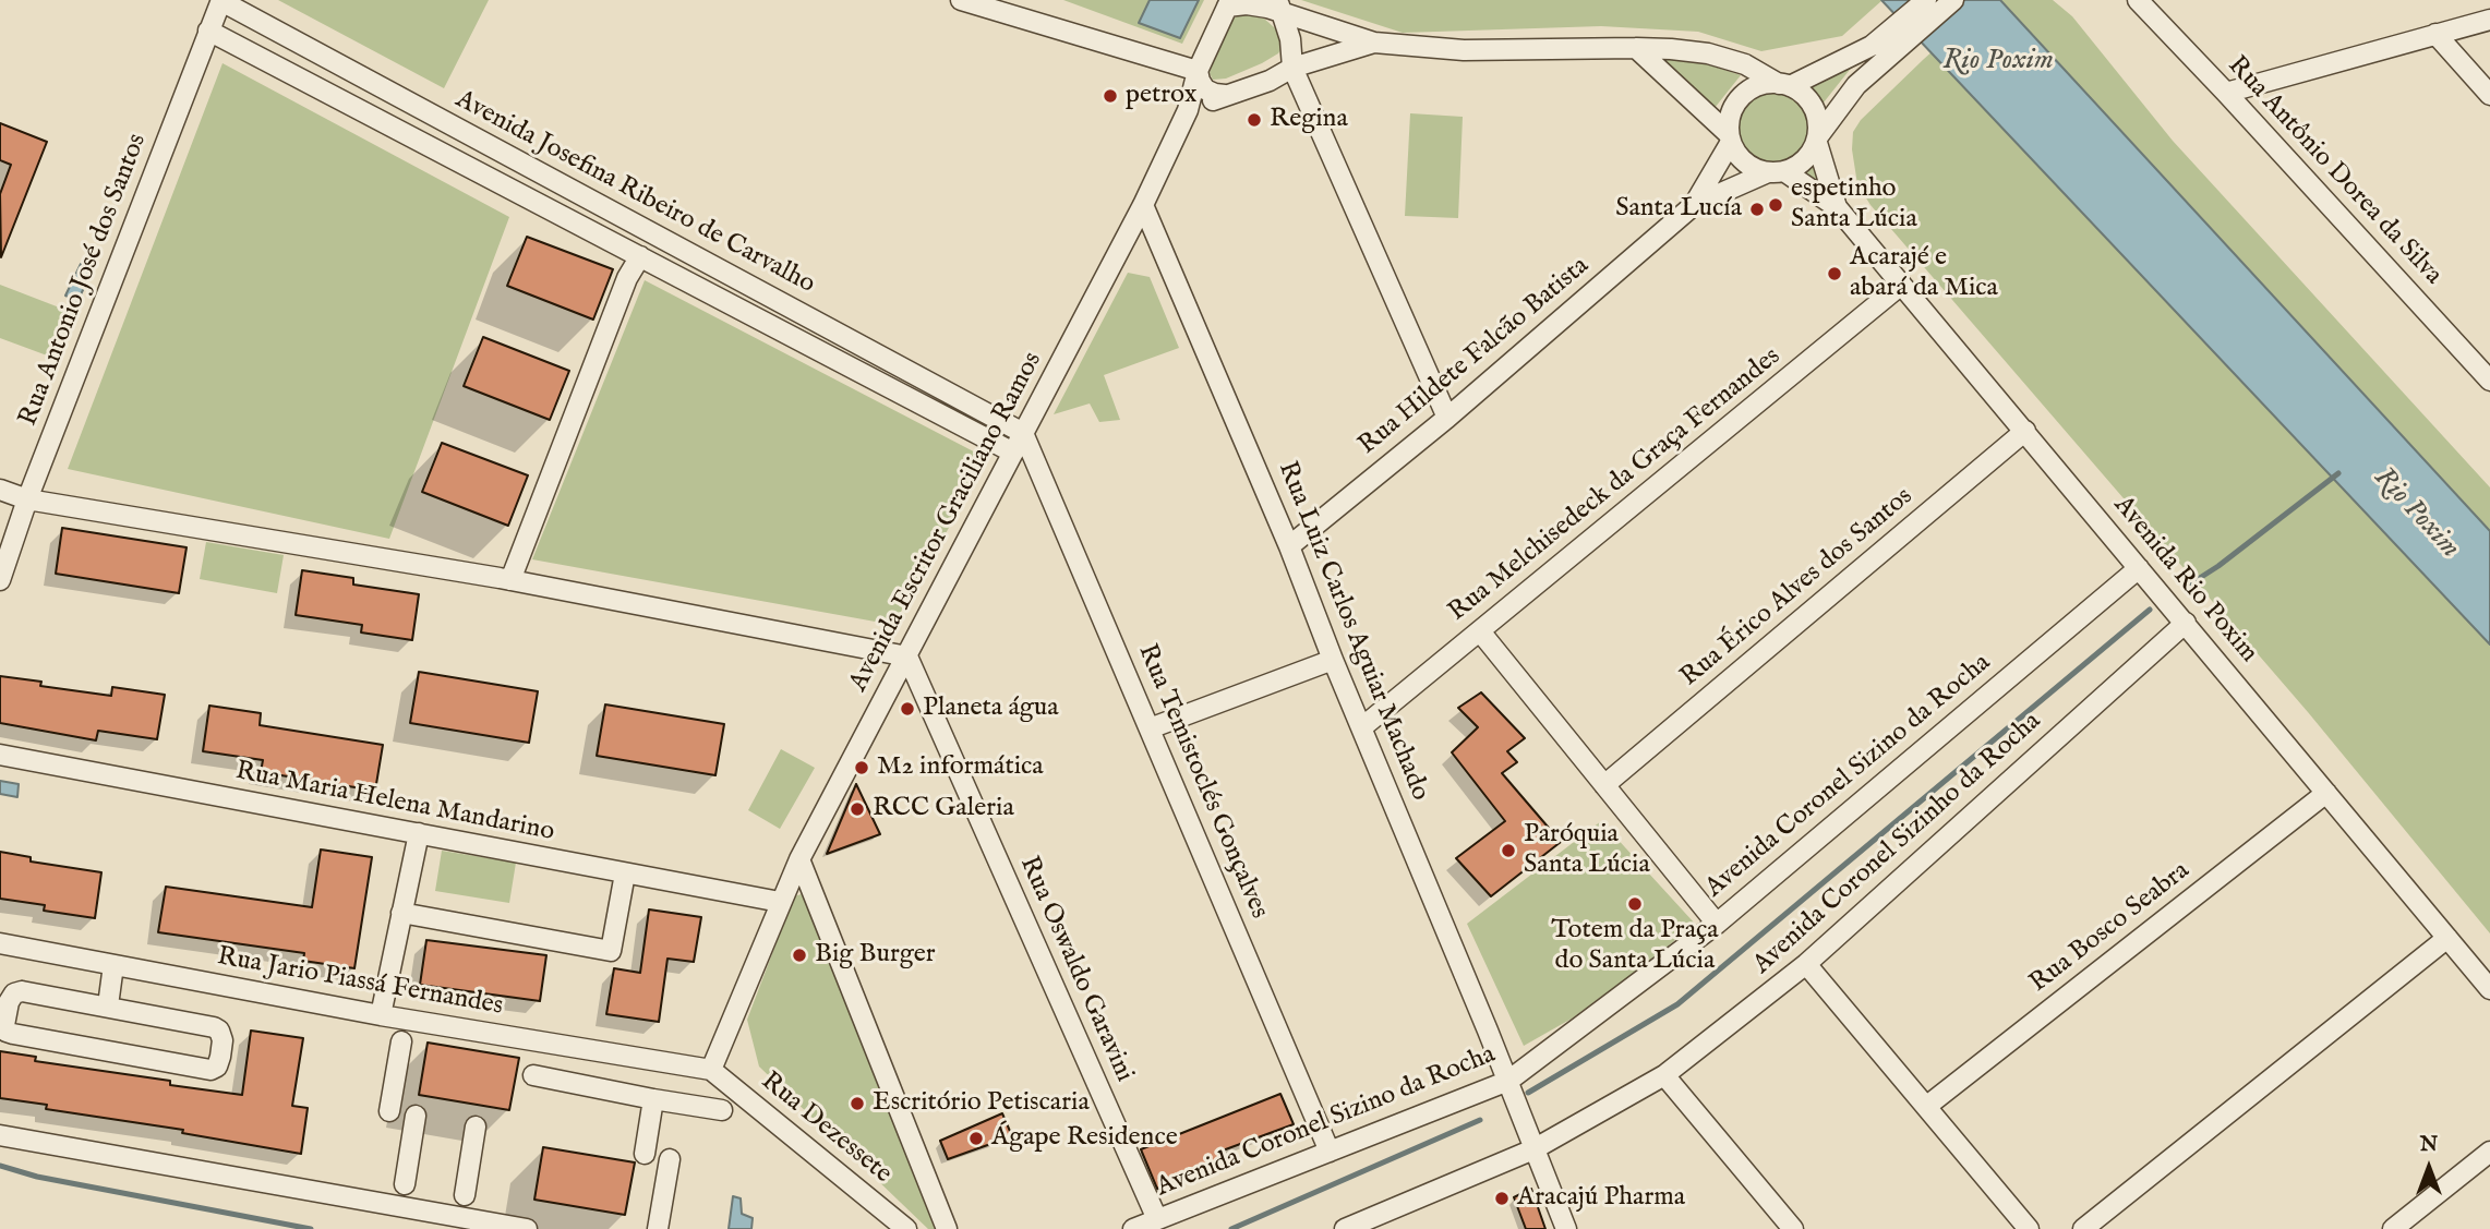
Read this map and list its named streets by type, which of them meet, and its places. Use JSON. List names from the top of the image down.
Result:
{
  "streets": {
    "street": [
      "Rua Antônio Dorea da Silva",
      "Avenida Josefina Ribeiro de Carvalho",
      "Rua Antonio José dos Santos",
      "Rua Hildete Falcão Batista",
      "Rua Melchisedeck da Graça Fernandes",
      "Avenida Escritor Graciliano Ramos",
      "Avenida Rio Poxim",
      "Rua Érico Alves dos Santos",
      "Rua Luiz Carlos Aguiar Machado",
      "Avenida Coronel Sizino da Rocha",
      "Rua Temistoclés Gonçalves",
      "Rua Maria Helena Mandarino",
      "Avenida Coronel Sizinho da Rocha",
      "Rua Bosco Seabra",
      "Rua Oswaldo Garavini",
      "Rua Jario Piassá Fernandes",
      "Rua Dezessete"
    ]
  },
  "crossings": [
    ["Avenida Josefina Ribeiro de Carvalho", "Rua Antonio José dos Santos"],
    ["Avenida Josefina Ribeiro de Carvalho", "Avenida Escritor Graciliano Ramos"],
    ["Avenida Josefina Ribeiro de Carvalho", "Rua Temistoclés Gonçalves"],
    ["Rua Hildete Falcão Batista", "Avenida Rio Poxim"],
    ["Rua Hildete Falcão Batista", "Rua Luiz Carlos Aguiar Machado"],
    ["Rua Melchisedeck da Graça Fernandes", "Avenida Rio Poxim"],
    ["Rua Melchisedeck da Graça Fernandes", "Rua Luiz Carlos Aguiar Machado"],
    ["Avenida Escritor Graciliano Ramos", "Rua Luiz Carlos Aguiar Machado"],
    ["Avenida Escritor Graciliano Ramos", "Rua Temistoclés Gonçalves"],
    ["Avenida Escritor Graciliano Ramos", "Rua Maria Helena Mandarino"],
    ["Avenida Escritor Graciliano Ramos", "Rua Oswaldo Garavini"],
    ["Avenida Escritor Graciliano Ramos", "Rua Jario Piassá Fernandes"],
    ["Avenida Escritor Graciliano Ramos", "Rua Dezessete"],
    ["Avenida Rio Poxim", "Rua Érico Alves dos Santos"],
    ["Avenida Rio Poxim", "Avenida Coronel Sizino da Rocha"],
    ["Avenida Rio Poxim", "Avenida Coronel Sizinho da Rocha"],
    ["Avenida Rio Poxim", "Rua Bosco Seabra"],
    ["Rua Luiz Carlos Aguiar Machado", "Avenida Coronel Sizino da Rocha"],
    ["Rua Luiz Carlos Aguiar Machado", "Avenida Coronel Sizinho da Rocha"],
    ["Avenida Coronel Sizino da Rocha", "Rua Temistoclés Gonçalves"],
    ["Avenida Coronel Sizino da Rocha", "Rua Oswaldo Garavini"],
    ["Rua Jario Piassá Fernandes", "Rua Dezessete"]
  ],
  "water": ["Rio Poxim"],
  "places": [
    "petrox",
    "Regina",
    "espetinho Santa Lúcia",
    "Santa Lucía",
    "Acarajé e abará da Mica",
    "Planeta água",
    "M2 informática",
    "RCC Galeria",
    "Paróquia Santa Lúcia",
    "Totem da Praça do Santa Lúcia",
    "Big Burger",
    "Escritório Petiscaria",
    "Ágape Residence",
    "Aracajú Pharma"
  ],
  "north": "top"
}
